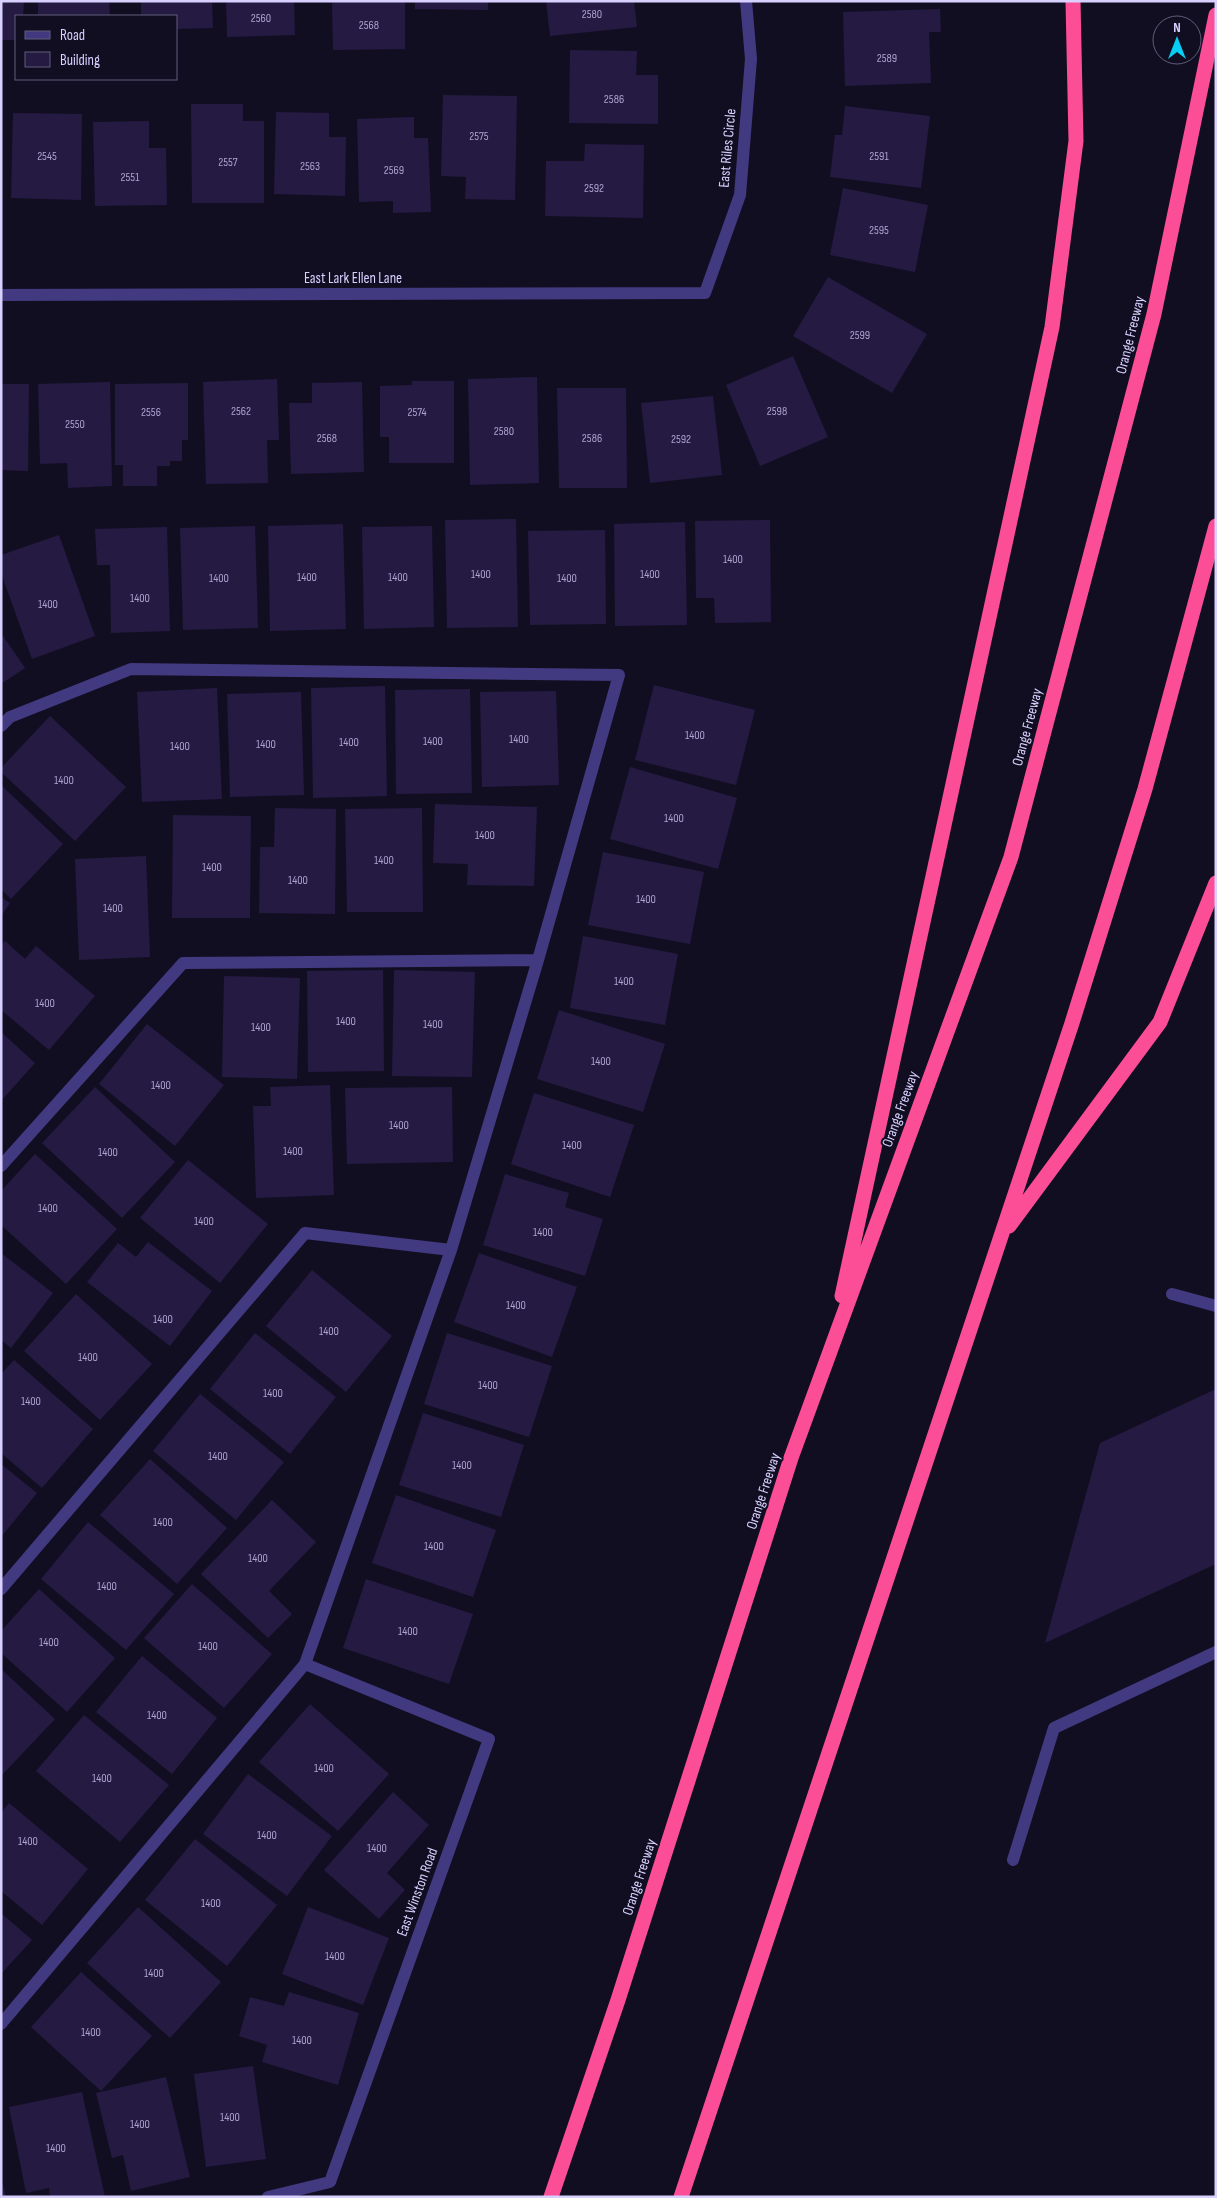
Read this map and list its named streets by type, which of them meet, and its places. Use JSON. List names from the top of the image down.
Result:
{
  "streets": {
    "highway": ["Orange Freeway"],
    "street": ["East Riles Circle", "East Lark Ellen Lane", "East Winston Road"]
  },
  "crossings": [
    ["East Riles Circle", "East Lark Ellen Lane"]
  ],
  "house_numbers": [
    "2580",
    "2560",
    "2568",
    "2589",
    "2586",
    "2575",
    "2545",
    "2591",
    "2557",
    "2563",
    "2569",
    "2551",
    "2592",
    "2595",
    "2599",
    "2562",
    "2598",
    "2556",
    "2574",
    "2550",
    "2580",
    "2568",
    "2586",
    "2592",
    "1400",
    "1400",
    "1400",
    "1400",
    "1400",
    "1400",
    "1400",
    "1400",
    "1400",
    "1400",
    "1400",
    "1400",
    "1400",
    "1400",
    "1400",
    "1400",
    "1400",
    "1400",
    "1400",
    "1400",
    "1400",
    "1400",
    "1400",
    "1400",
    "1400",
    "1400",
    "1400",
    "1400",
    "1400",
    "1400",
    "1400",
    "1400",
    "1400",
    "1400",
    "1400",
    "1400",
    "1400",
    "1400",
    "1400",
    "1400",
    "1400",
    "1400",
    "1400",
    "1400",
    "1400",
    "1400",
    "1400",
    "1400",
    "1400",
    "1400",
    "1400",
    "1400",
    "1400",
    "1400",
    "1400",
    "1400",
    "1400",
    "1400",
    "1400",
    "1400",
    "1400",
    "1400",
    "1400",
    "1400",
    "1400",
    "1400",
    "1400"
  ],
  "legend": ["Road", "Building"],
  "north": "top"
}
